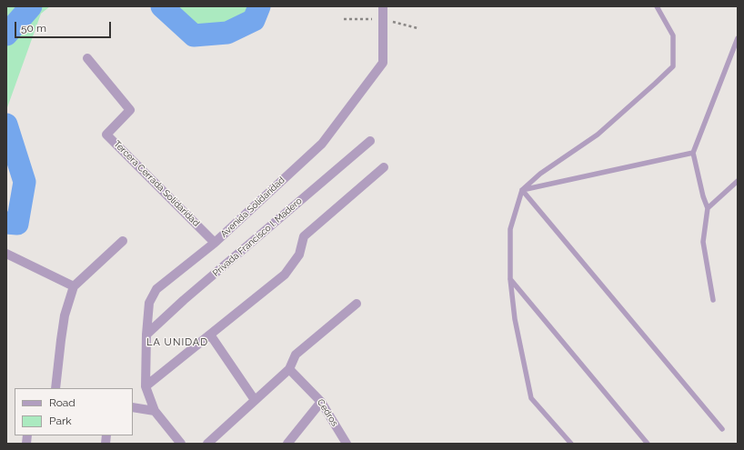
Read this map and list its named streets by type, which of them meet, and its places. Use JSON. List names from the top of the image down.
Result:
{
  "streets": {
    "street": [
      "Tercera Cerrada Solidaridad",
      "Avenida Solidaridad",
      "Privada Francisco I. Madero",
      "Cedros"
    ]
  },
  "crossings": [
    ["Tercera Cerrada Solidaridad", "Avenida Solidaridad"],
    ["Avenida Solidaridad", "Privada Francisco I. Madero"]
  ],
  "districts": ["LA UNIDAD"],
  "legend": ["Road", "Park"],
  "scale_bar": "50 m"
}
